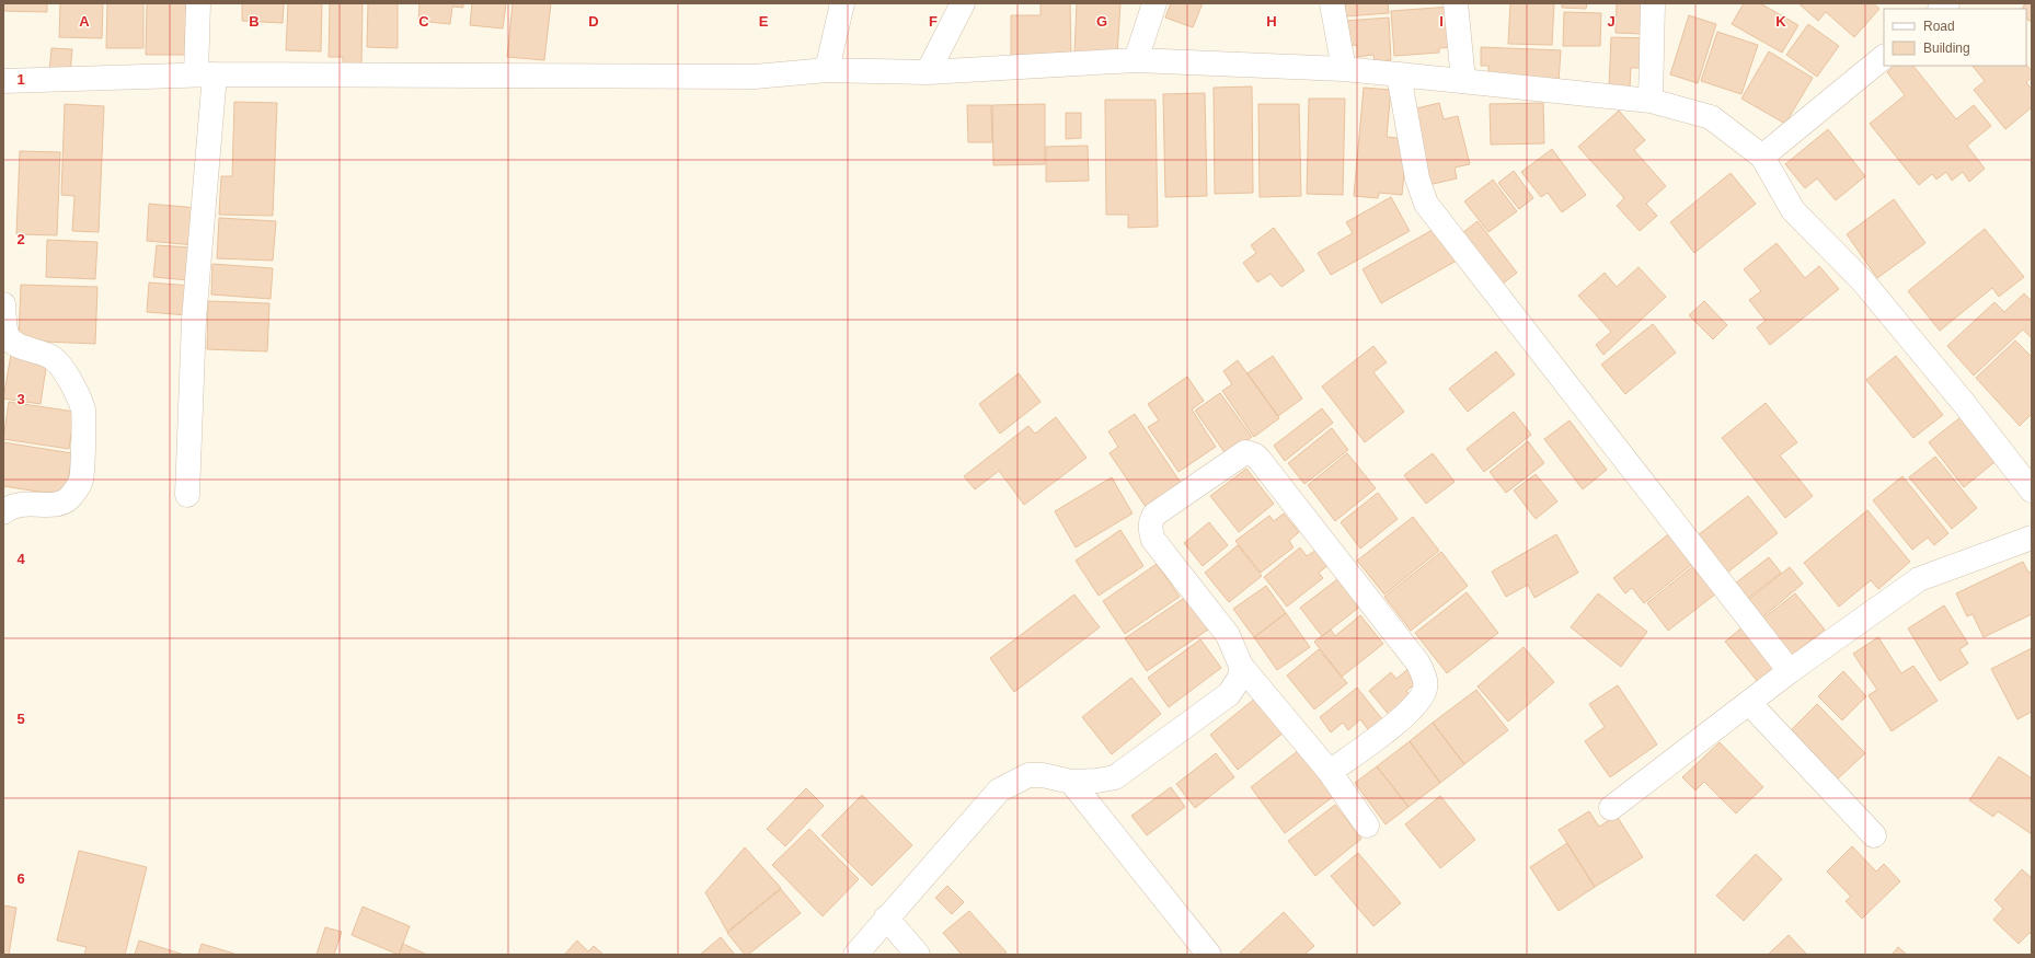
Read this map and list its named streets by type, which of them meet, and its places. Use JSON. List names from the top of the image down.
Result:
{
  "legend": ["Road", "Building"],
  "grid": {
    "columns": [
      "A",
      "B",
      "C",
      "D",
      "E",
      "F",
      "G",
      "H",
      "I",
      "J",
      "K"
    ],
    "rows": [
      "1",
      "2",
      "3",
      "4",
      "5",
      "6"
    ]
  }
}
